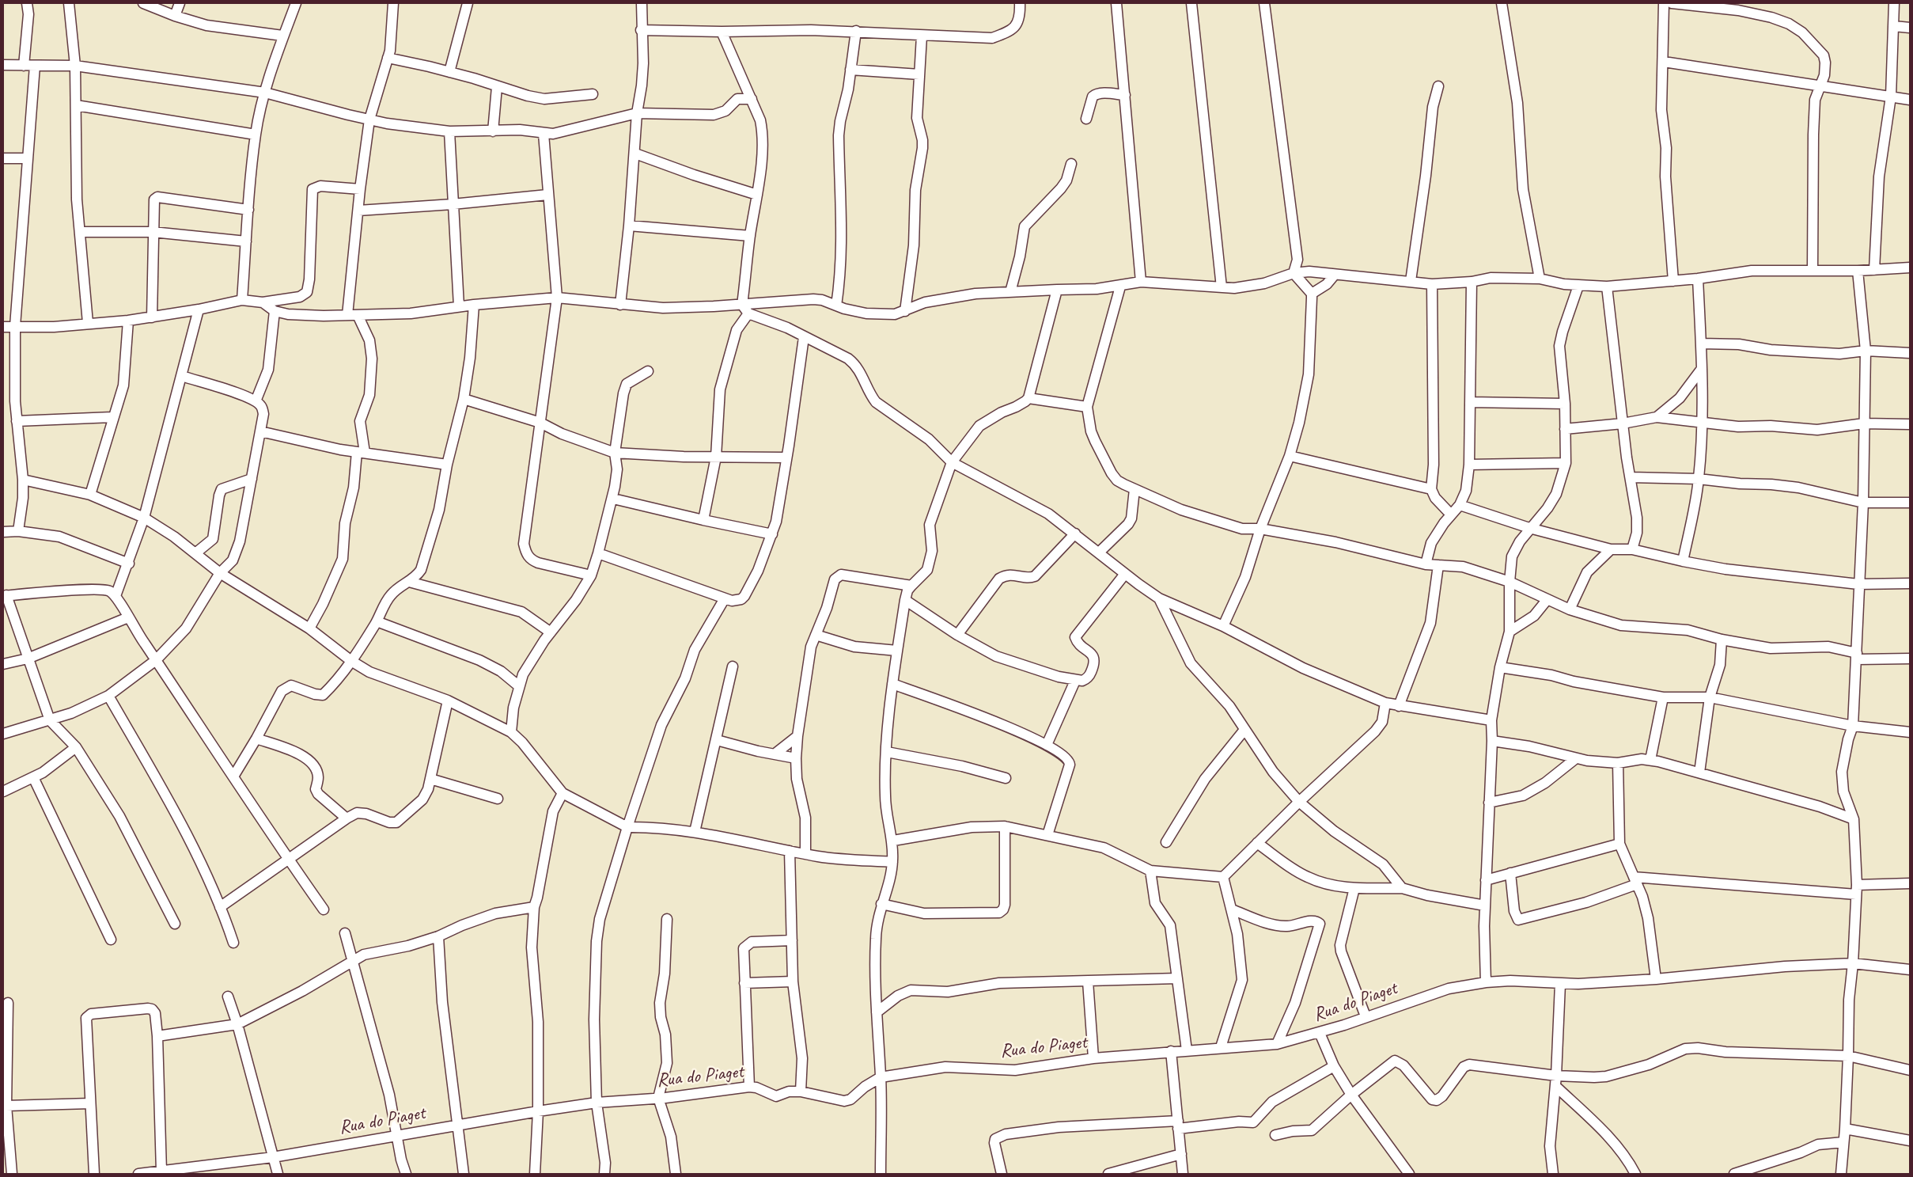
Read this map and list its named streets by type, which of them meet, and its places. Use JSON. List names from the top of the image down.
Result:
{
  "streets": {
    "street": ["Rua do Piaget"]
  }
}
